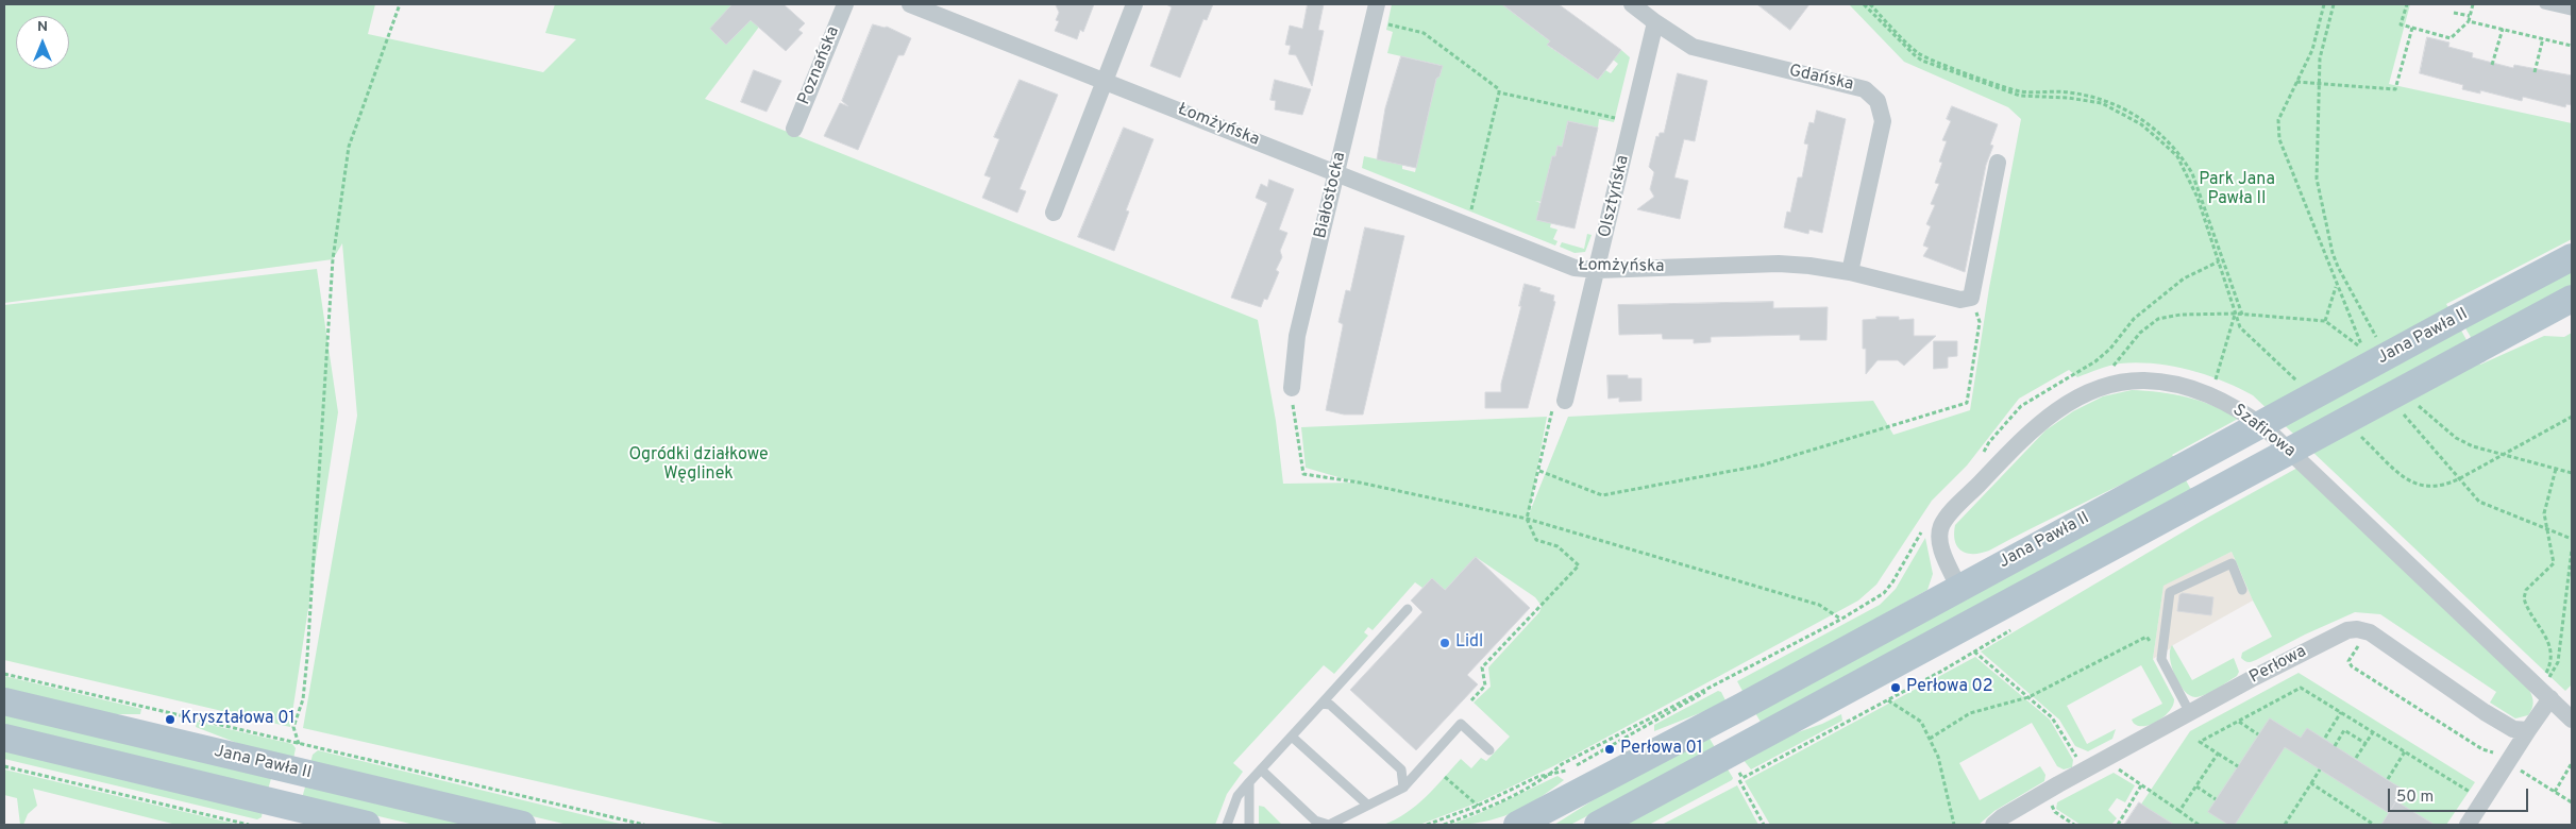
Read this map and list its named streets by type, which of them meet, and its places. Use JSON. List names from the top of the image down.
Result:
{
  "streets": {
    "main road": ["Jana Pawła II"],
    "street": [
      "Poznańska",
      "Gdańska",
      "Łomżyńska",
      "Białostocka",
      "Olsztyńska",
      "Szafirowa",
      "Perłowa"
    ]
  },
  "crossings": [
    ["Gdańska", "Łomżyńska"],
    ["Gdańska", "Olsztyńska"],
    ["Łomżyńska", "Białostocka"],
    ["Łomżyńska", "Olsztyńska"],
    ["Jana Pawła II", "Szafirowa"]
  ],
  "parks": ["Park Jana Pawła II", "Ogródki działkowe Węglinek"],
  "places": [
    "Lidl",
    "Perłowa 02",
    "Kryształowa 01",
    "Perłowa 01"
  ],
  "scale_bar": "50 m",
  "north": "top"
}
